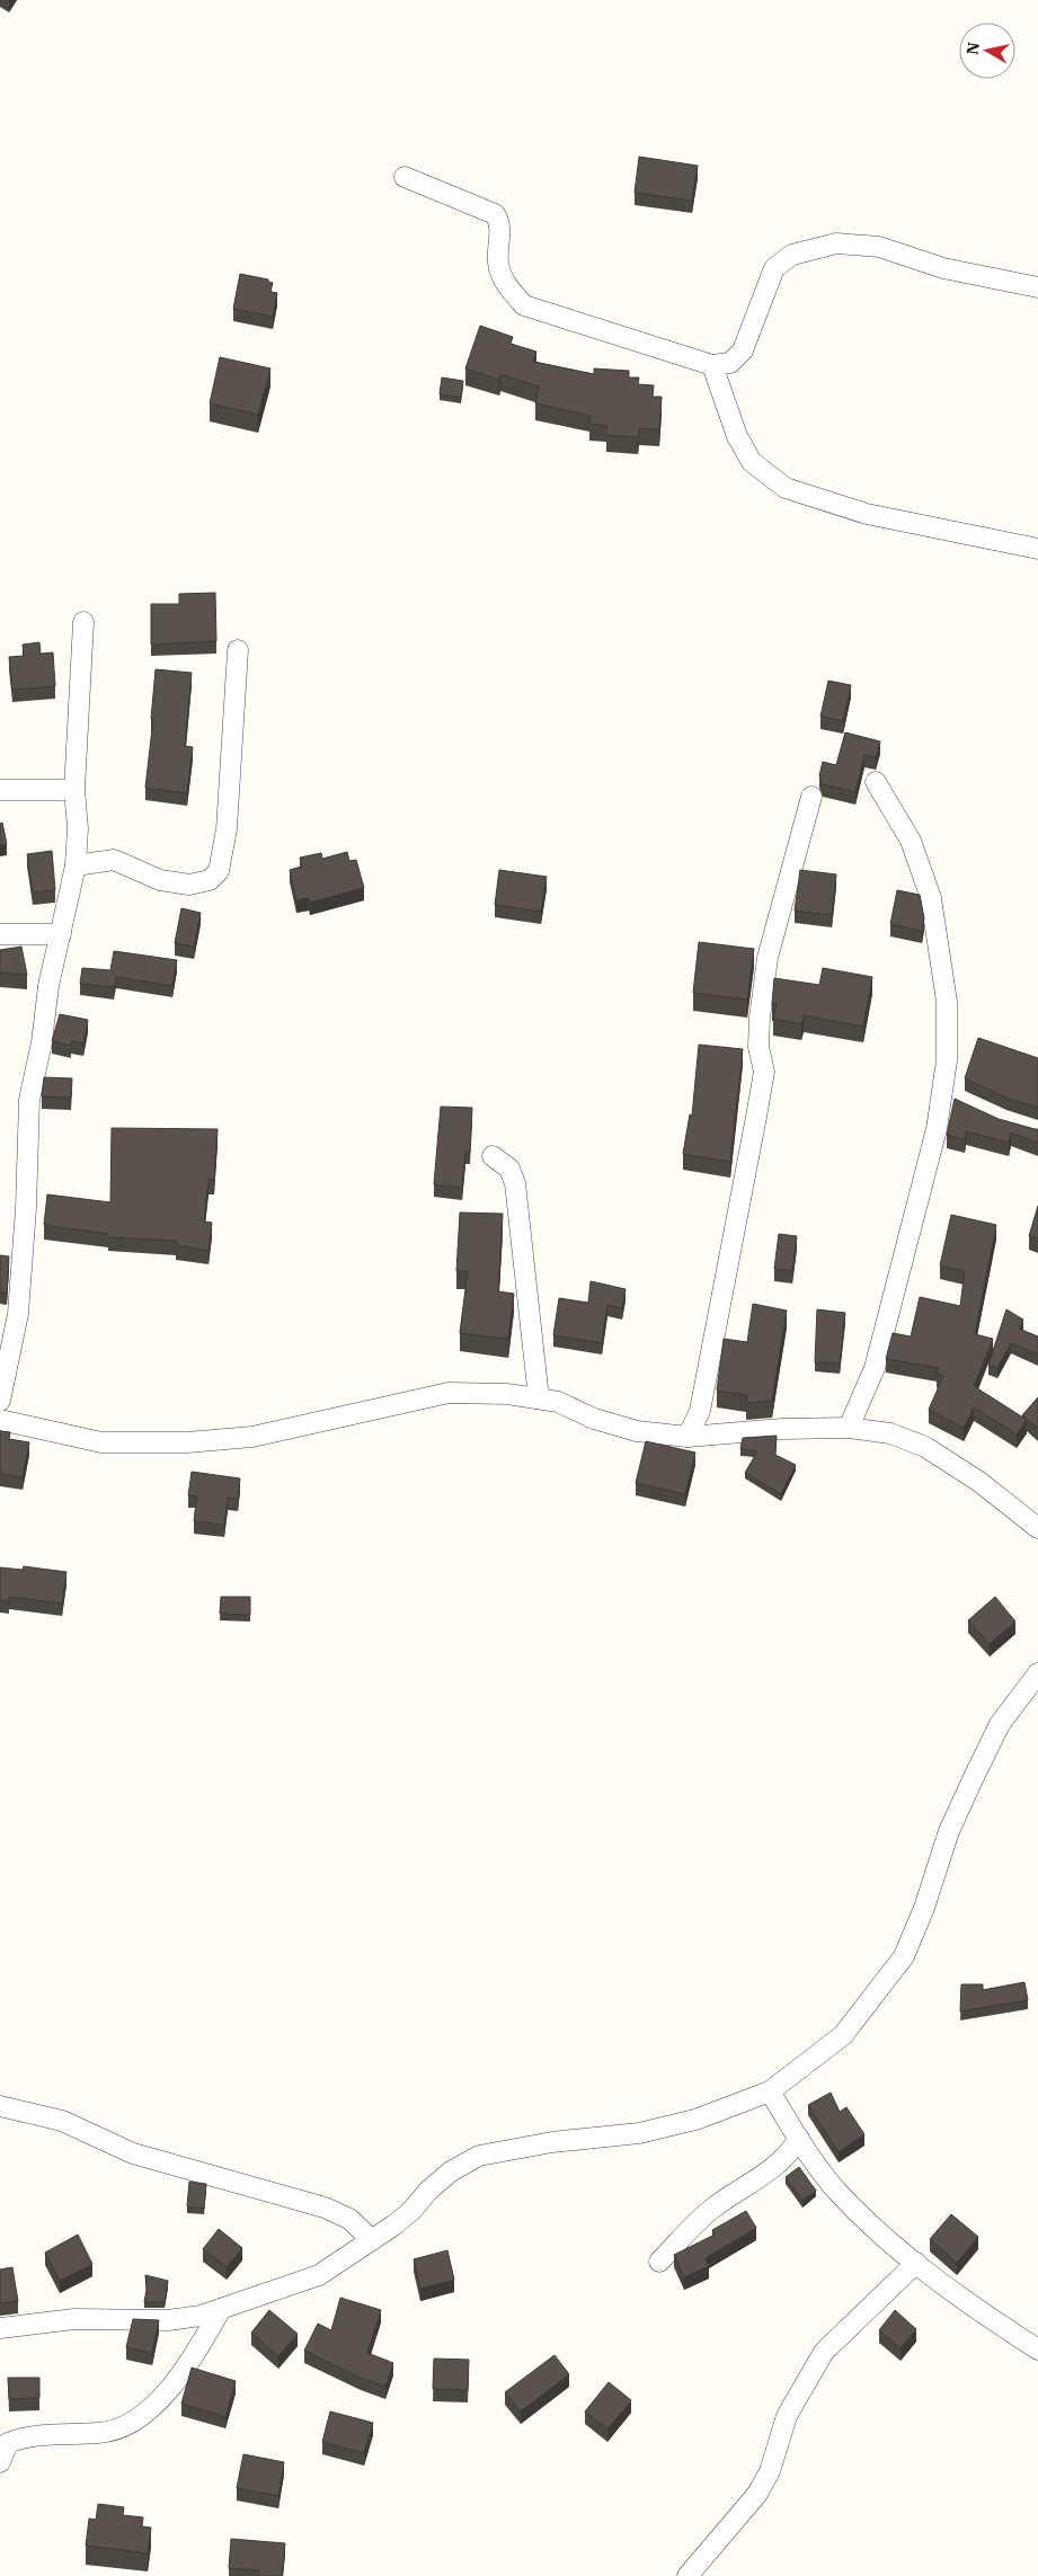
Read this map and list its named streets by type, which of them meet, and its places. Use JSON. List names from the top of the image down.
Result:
{
  "north": "left"
}
